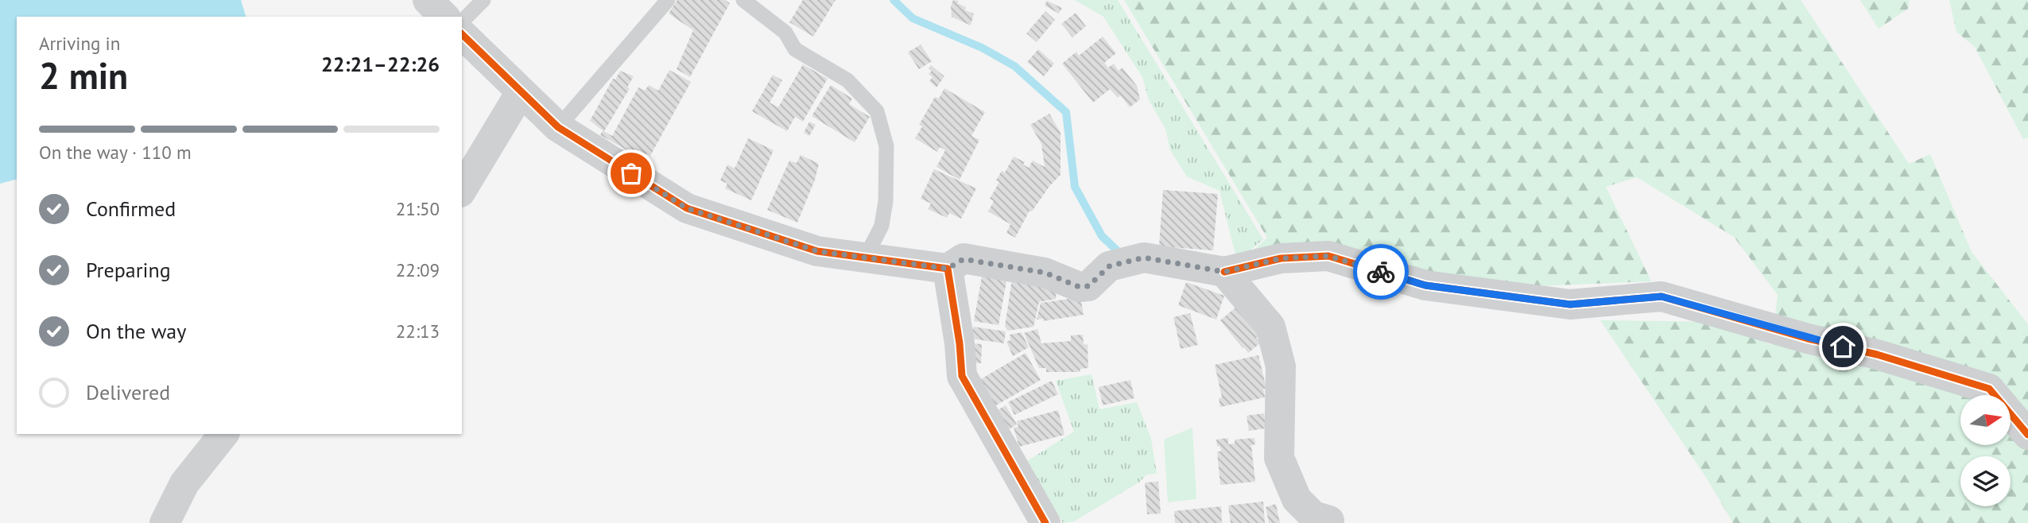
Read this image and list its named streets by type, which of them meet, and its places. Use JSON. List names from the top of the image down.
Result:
{
  "north": "right",
  "page": {
    "heading": ["2 min", "Arriving in", "22:21–22:26"],
    "bar": "On the way · 110 m",
    "list": [
      ["Confirmed", "21:50"],
      ["Preparing", "22:09"],
      ["On the way", "22:13"],
      "Delivered"
    ]
  }
}
